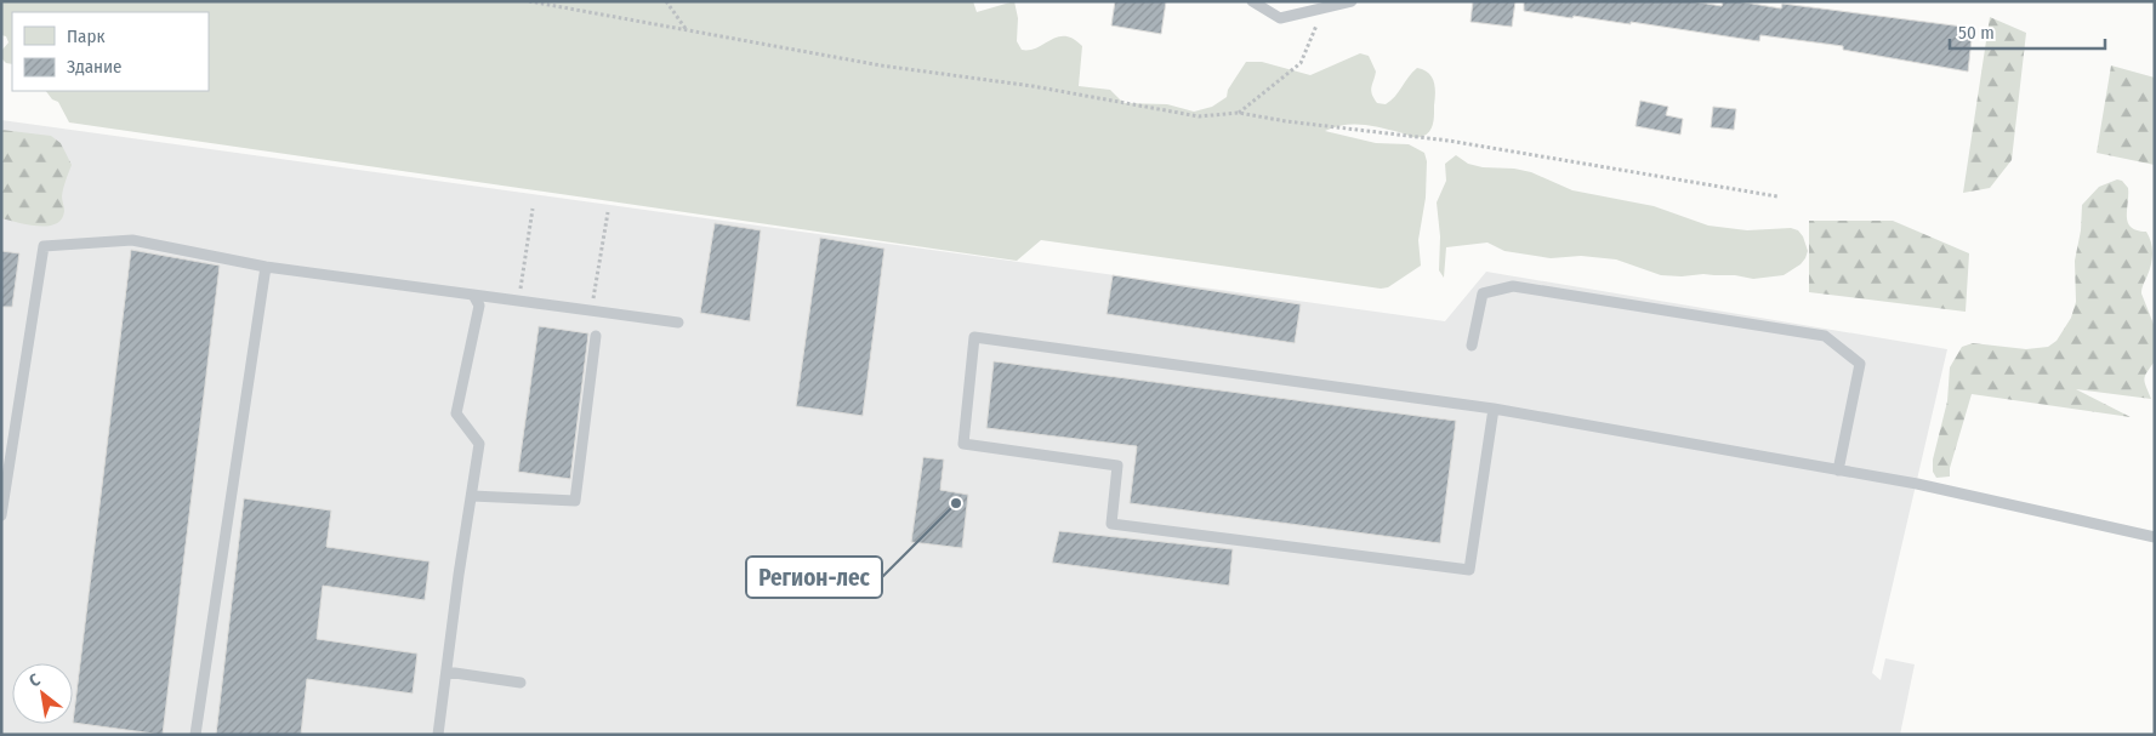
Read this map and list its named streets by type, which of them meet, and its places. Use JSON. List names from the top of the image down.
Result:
{
  "places": ["Регион-лес"],
  "legend": ["Парк", "Здание"],
  "scale_bar": "50 m",
  "north": "top left"
}
